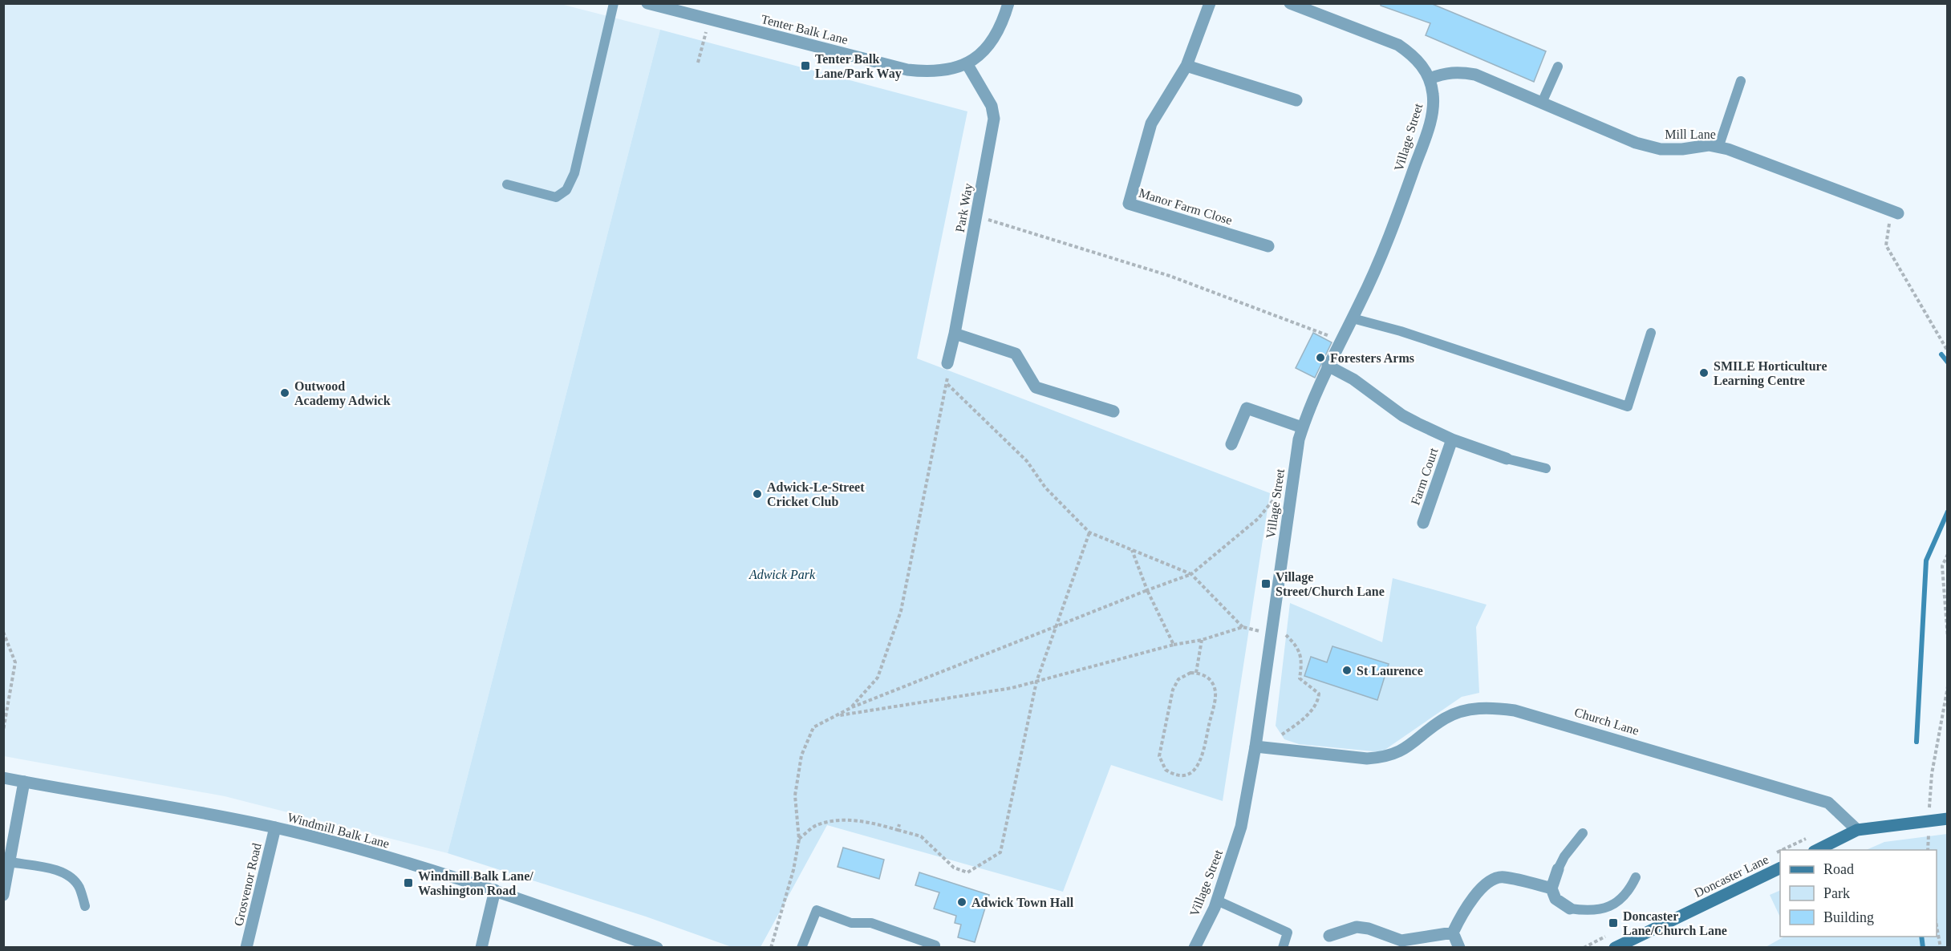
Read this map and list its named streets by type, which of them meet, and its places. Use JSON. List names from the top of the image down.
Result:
{
  "streets": {
    "main road": ["Doncaster Lane"],
    "street": [
      "Tenter Balk Lane",
      "Mill Lane",
      "Village Street",
      "Manor Farm Close",
      "Park Way",
      "Farm Court",
      "Church Lane",
      "Windmill Balk Lane",
      "Grosvenor Road"
    ]
  },
  "crossings": [
    ["Tenter Balk Lane", "Park Way"],
    ["Mill Lane", "Village Street"],
    ["Village Street", "Farm Court"],
    ["Village Street", "Church Lane"],
    ["Windmill Balk Lane", "Grosvenor Road"]
  ],
  "parks": ["Adwick Park"],
  "places": {
    "transit": [
      "Tenter Balk Lane/Park Way",
      "Village Street/Church Lane",
      "Windmill Balk Lane/ Washington Road",
      "Doncaster Lane/Church Lane"
    ],
    "other": [
      "Foresters Arms",
      "SMILE Horticulture Learning Centre",
      "Outwood Academy Adwick",
      "Adwick-Le-Street Cricket Club",
      "St Laurence",
      "Adwick Town Hall"
    ]
  },
  "legend": ["Road", "Park", "Building"]
}
